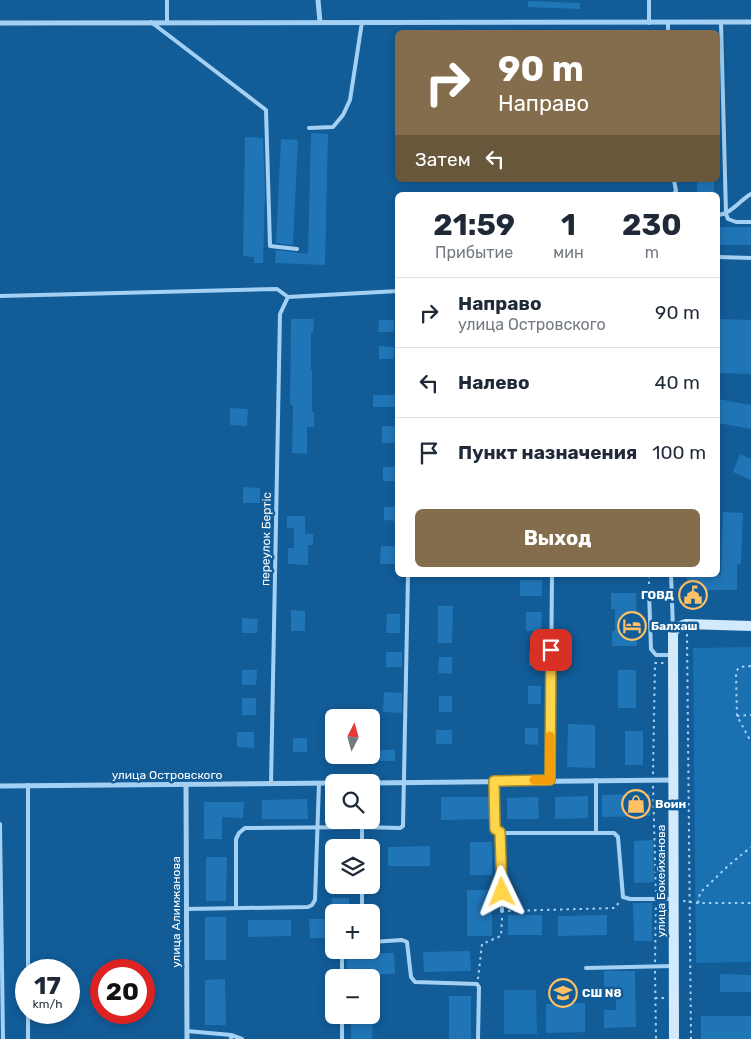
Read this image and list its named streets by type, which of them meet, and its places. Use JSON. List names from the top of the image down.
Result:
{
  "streets": {
    "street": ["улица Островского", "улица Бокейханова", "улица Алимжанова"],
    "lane": ["переулок Бертіс"]
  },
  "crossings": [
    ["переулок Бертіс", "улица Островского"],
    ["улица Островского", "улица Алимжанова"]
  ],
  "places": {
    "public building": ["ГОВД"],
    "hotel": ["Балхаш"],
    "shop": ["Воин"],
    "school or university": ["СШ N8"]
  },
  "north": "top",
  "page": {
    "turn": ["90 m", "Направо"],
    "then": "Затем",
    "eta": [
      "21:59",
      "Прибытие",
      "1",
      "мин",
      "230",
      "m"
    ],
    "list": [
      {
        "name": "Направо",
        "note": "улица Островского",
        "value": "90 m"
      },
      {
        "name": "Налево",
        "value": "40 m"
      },
      {
        "name": "Пункт назначения",
        "value": "100 m"
      }
    ],
    "buttons": "Выход",
    "map_buttons": ["+", "−"],
    "speed": "17 km/h",
    "limit": "20"
  }
}
